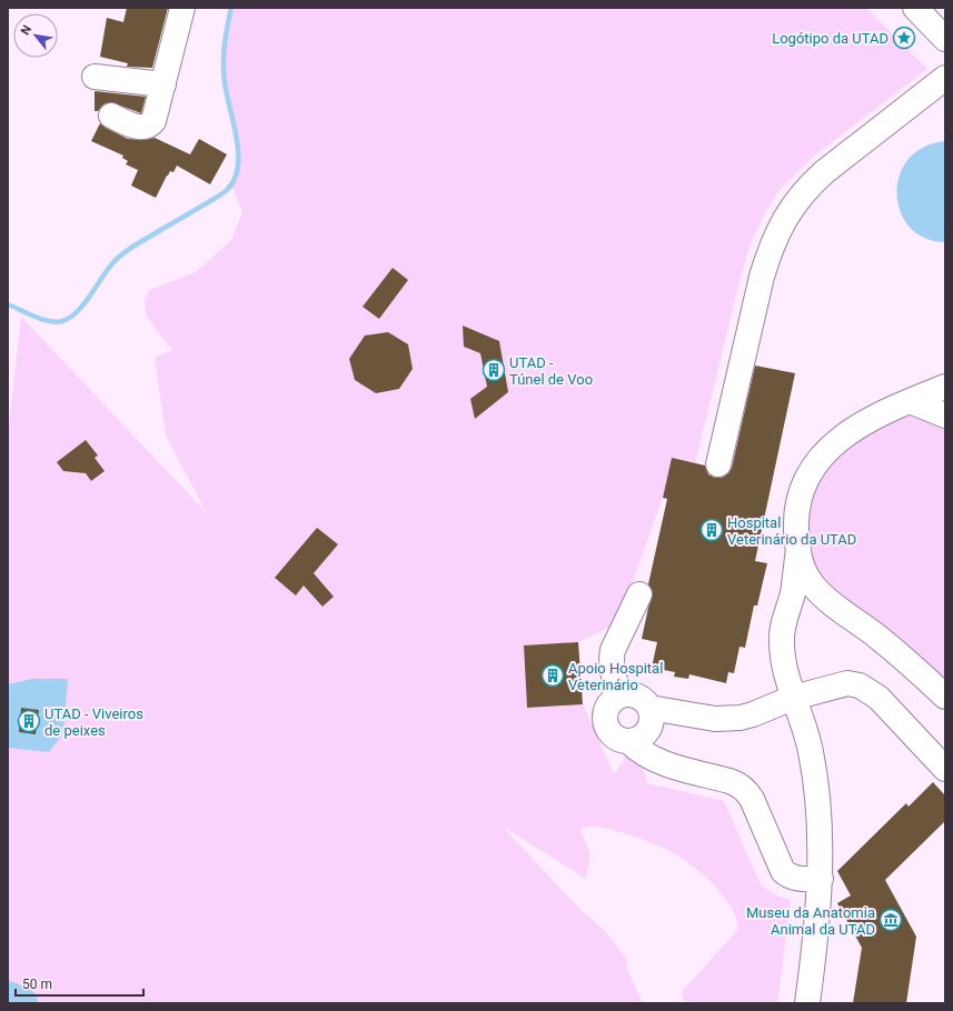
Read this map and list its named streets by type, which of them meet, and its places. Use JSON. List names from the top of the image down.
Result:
{
  "places": {
    "place": ["Logótipo da UTAD"],
    "building": [
      "UTAD - Túnel de Voo",
      "Hospital Veterinário da UTAD",
      "Apoio Hospital Veterinário",
      "UTAD - Viveiros de peixes"
    ],
    "museum": ["Museu da Anatomia Animal da UTAD"]
  },
  "scale_bar": "50 m",
  "north": "top left"
}
